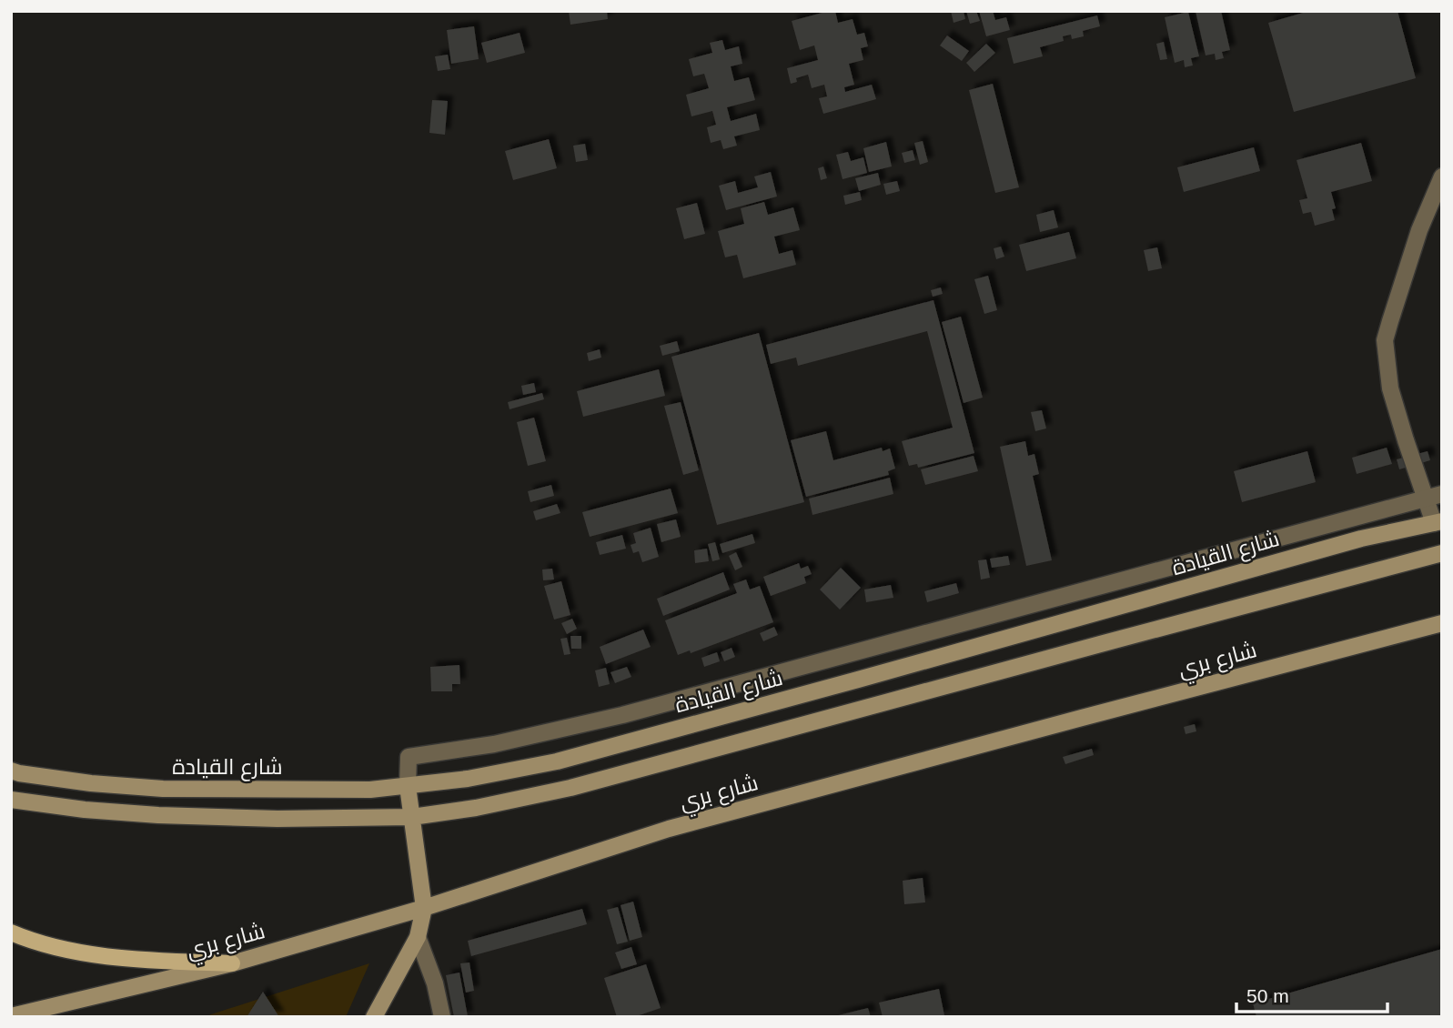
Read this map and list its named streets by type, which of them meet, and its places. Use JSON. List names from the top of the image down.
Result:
{
  "streets": {
    "main road": ["شارع القيادة", "شارع بري"]
  },
  "scale_bar": "50 m"
}
